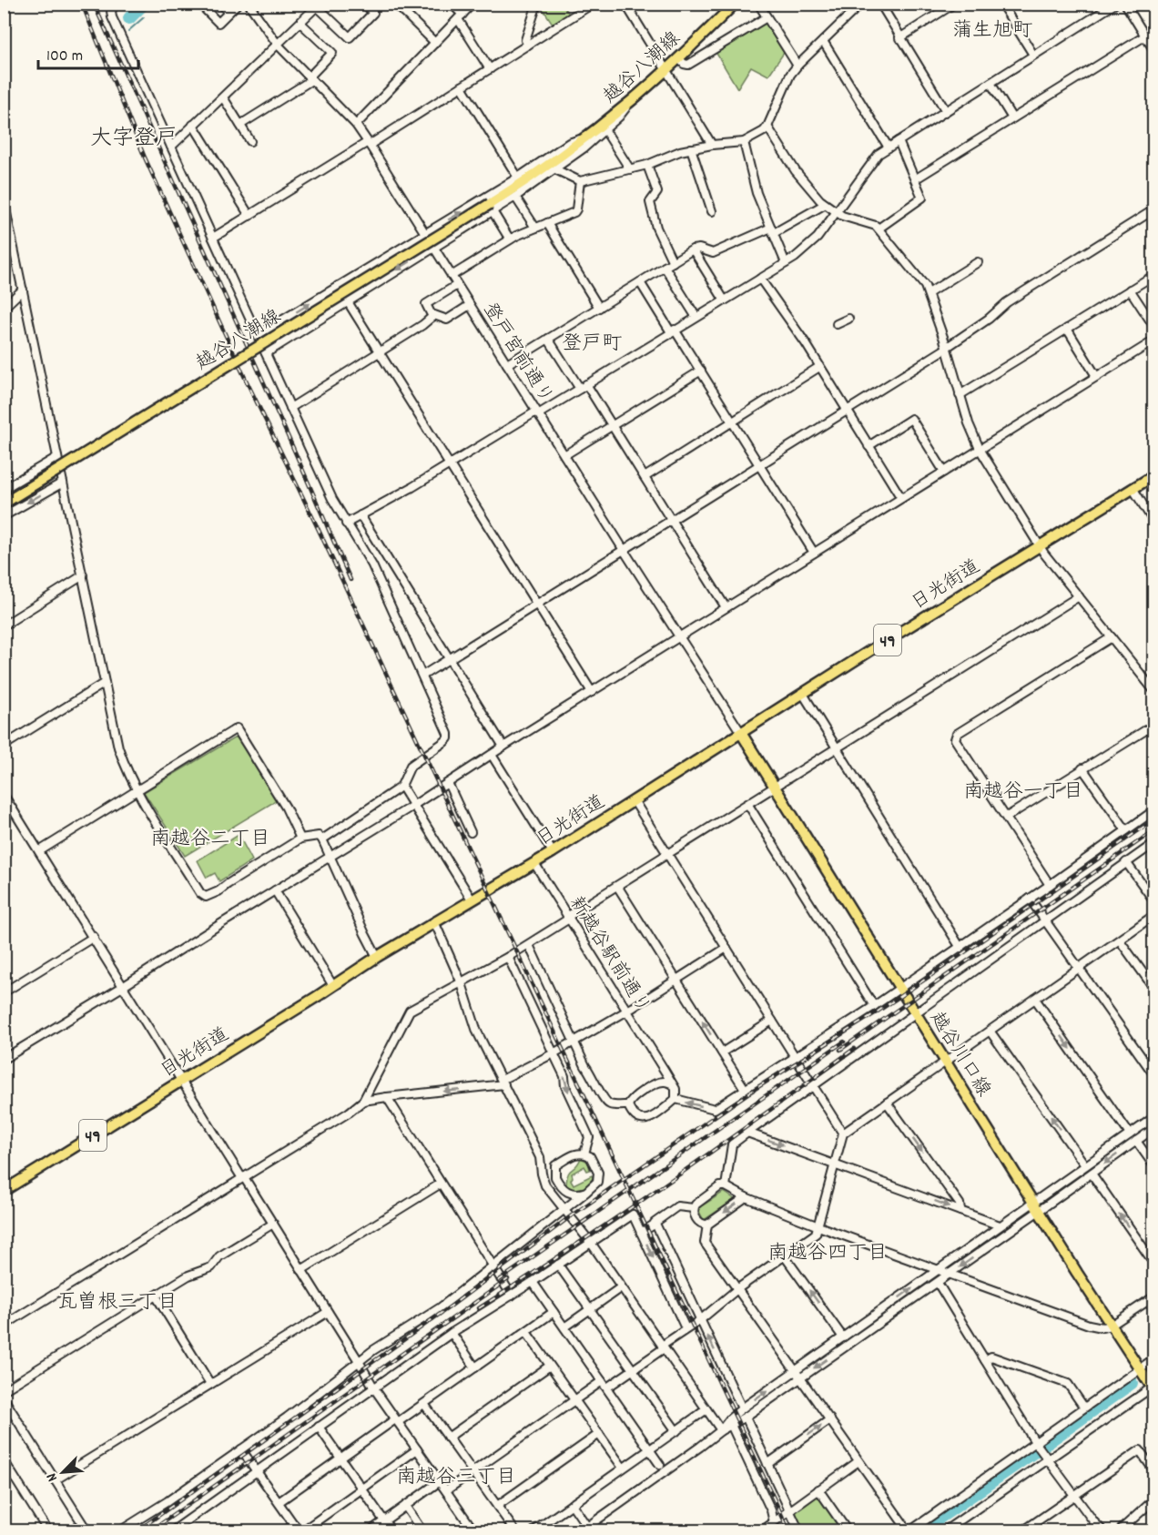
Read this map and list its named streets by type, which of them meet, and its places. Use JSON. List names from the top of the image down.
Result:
{
  "streets": {
    "main road": [
      "越谷八潮線",
      "日光街道",
      "49",
      "越谷川口線"
    ],
    "street": ["登戸宮前通り", "新越谷駅前通り"]
  },
  "crossings": [
    ["登戸宮前通り", "日光街道"],
    ["登戸宮前通り", "越谷川口線"],
    ["日光街道", "新越谷駅前通り"],
    ["日光街道", "越谷川口線"]
  ],
  "districts": [
    "蒲生旭町",
    "大字登戸",
    "登戸町",
    "南越谷一丁目",
    "南越谷二丁目",
    "南越谷四丁目",
    "瓦曽根三丁目",
    "南越谷三丁目"
  ],
  "scale_bar": "100 m",
  "north": "bottom left"
}
